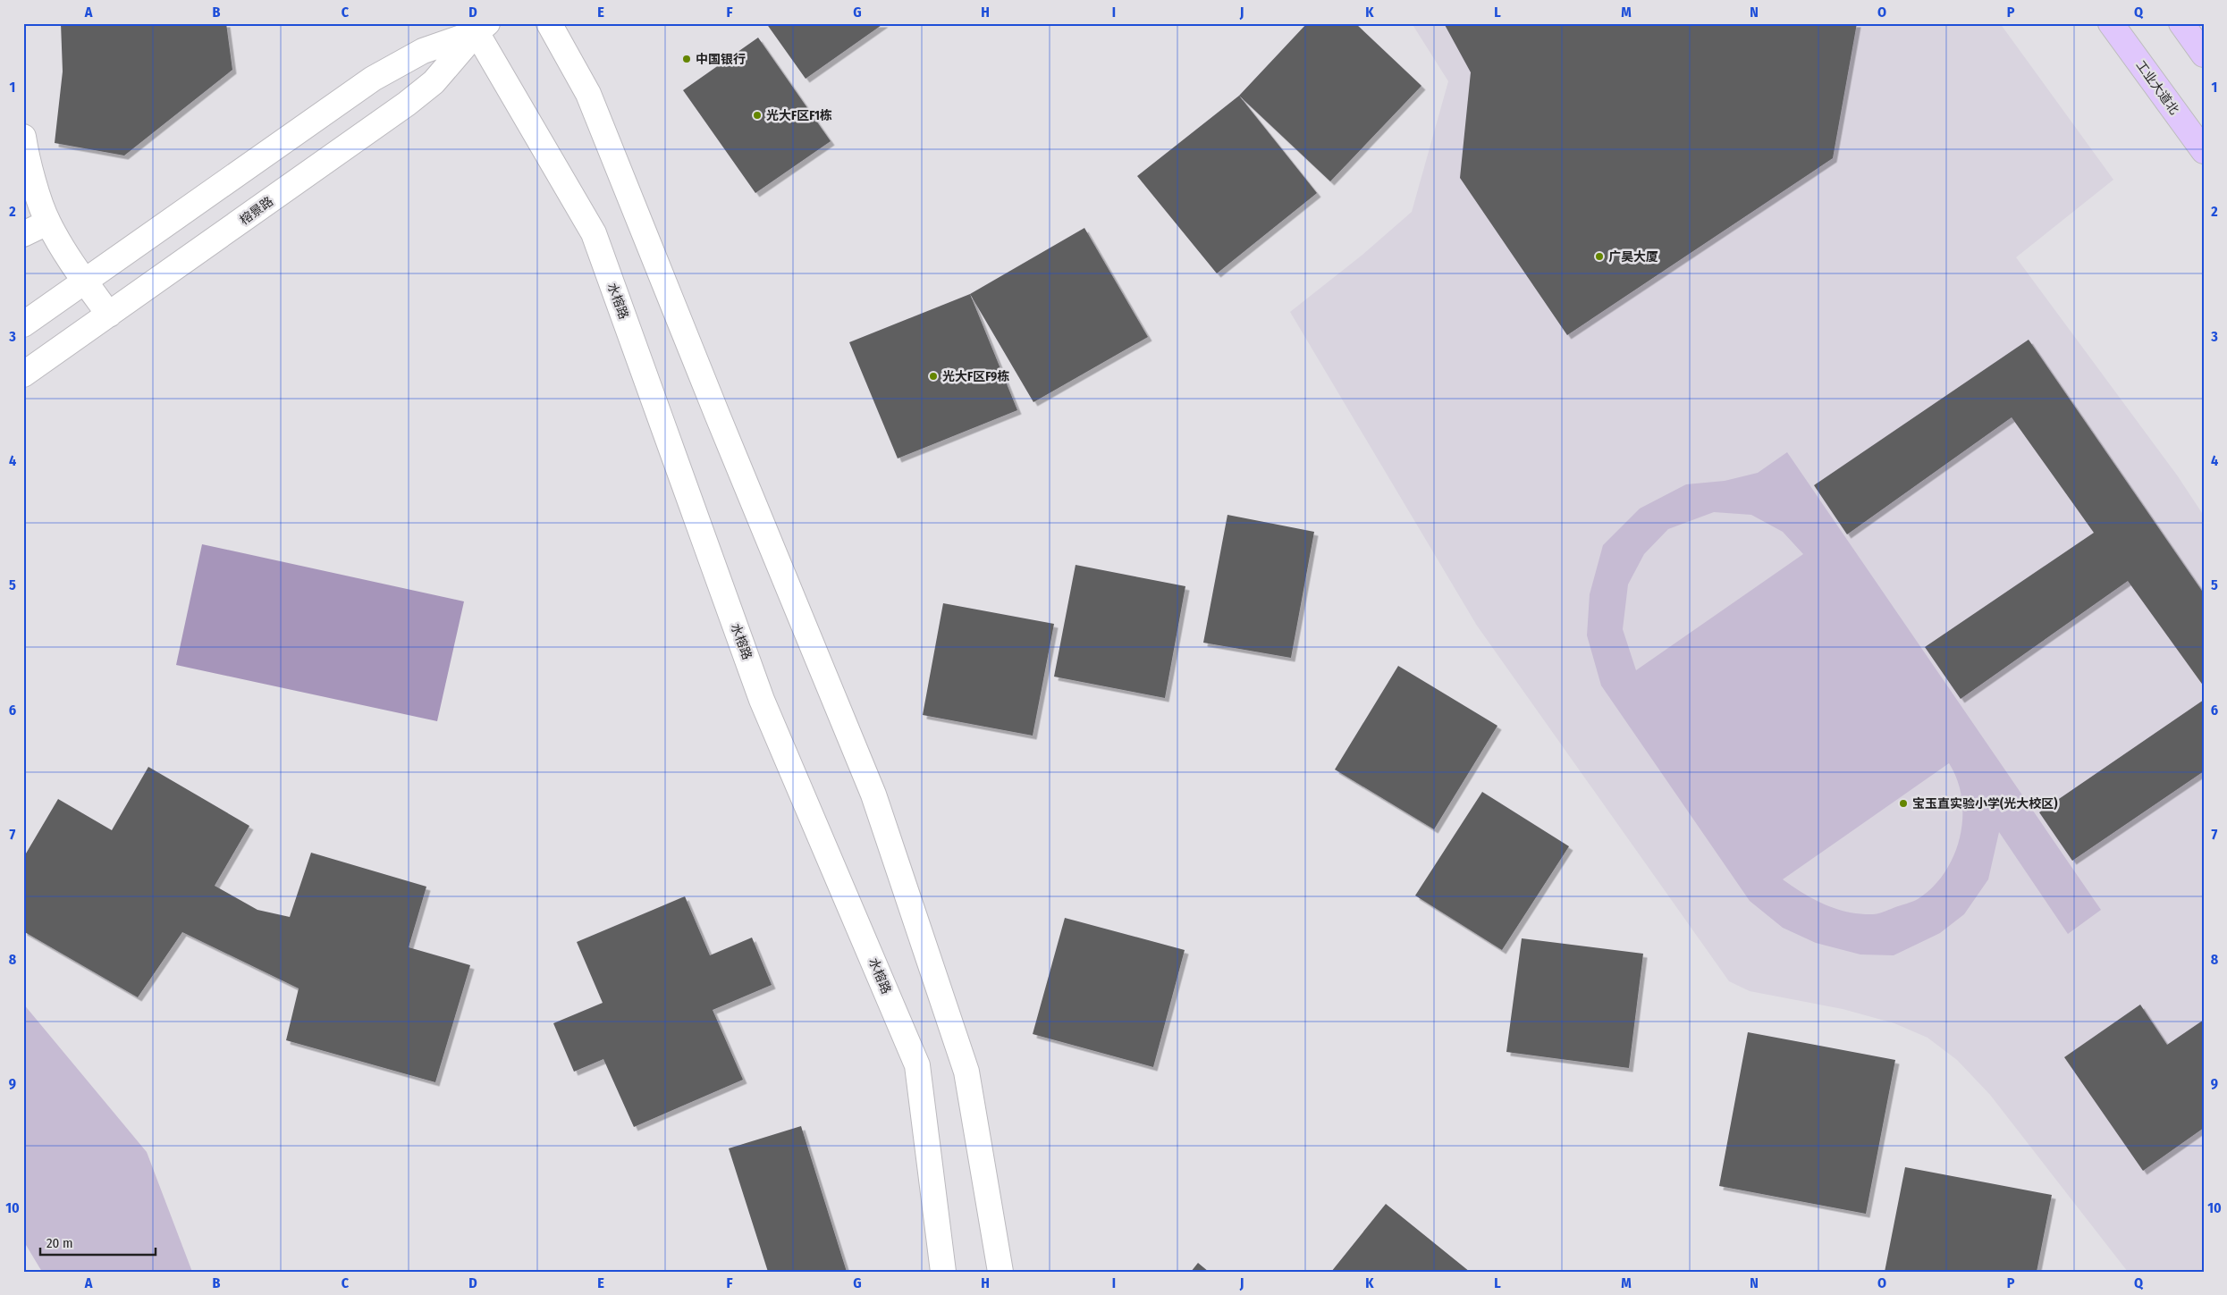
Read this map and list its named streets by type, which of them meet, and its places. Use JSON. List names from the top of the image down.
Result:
{
  "streets": {
    "main road": ["工业大道北"],
    "street": ["榕景路", "水榕路"]
  },
  "crossings": [
    ["榕景路", "水榕路"]
  ],
  "places": [
    "中国银行",
    "光大F区F1栋",
    "广昊大厦",
    "光大F区F9栋",
    "宝玉直实验小学(光大校区)"
  ],
  "scale_bar": "20 m",
  "grid": {
    "columns": [
      "A",
      "B",
      "C",
      "D",
      "E",
      "F",
      "G",
      "H",
      "I",
      "J",
      "K",
      "L",
      "M",
      "N",
      "O",
      "P",
      "Q"
    ],
    "rows": [
      "1",
      "2",
      "3",
      "4",
      "5",
      "6",
      "7",
      "8",
      "9",
      "10"
    ]
  }
}
